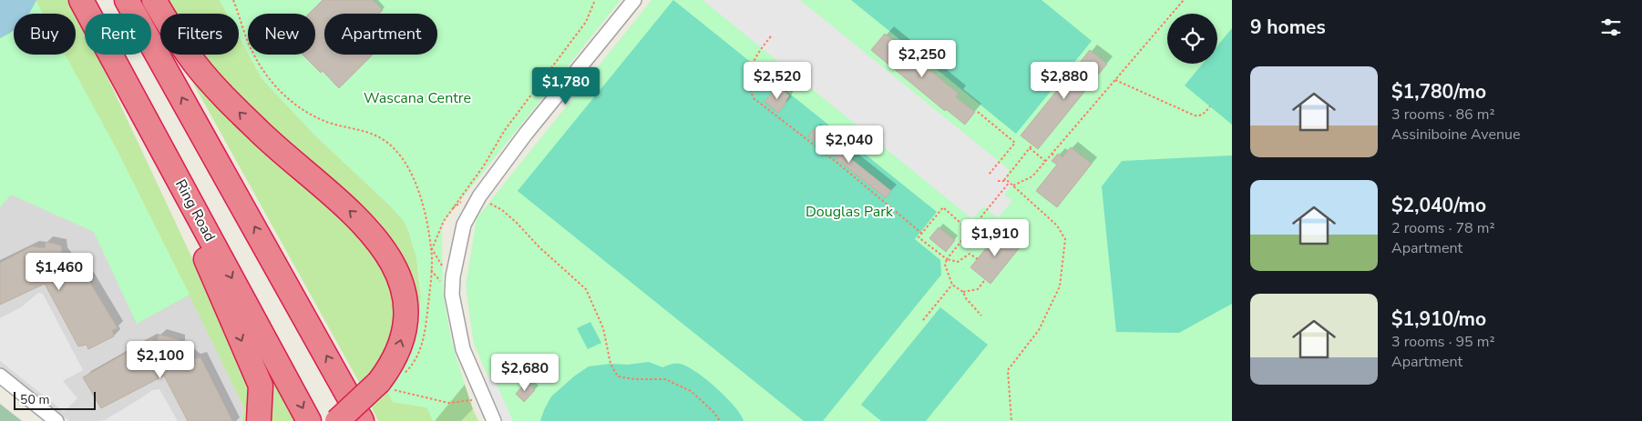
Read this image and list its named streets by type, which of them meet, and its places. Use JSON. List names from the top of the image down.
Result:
{
  "streets": {
    "highway": ["Ring Road"]
  },
  "parks": ["Wascana Centre", "Douglas Park"],
  "scale_bar": "50 m",
  "page": {
    "heading": "9 homes",
    "chip": [
      "Buy",
      "Rent",
      "Filters",
      "New",
      "Apartment"
    ],
    "price": [
      "$2,250",
      "$2,520",
      "$2,880",
      "$1,780",
      "$2,040",
      "$1,910",
      "$1,460",
      "$2,100",
      "$2,680"
    ],
    "list": [
      {
        "name": "$1,780/mo",
        "note": "3 rooms · 86 m² · Assiniboine Avenue"
      },
      {
        "name": "$2,040/mo",
        "note": "2 rooms · 78 m² · Apartment"
      },
      {
        "name": "$1,910/mo",
        "note": "3 rooms · 95 m² · Apartment"
      }
    ],
    "scale": "50 m"
  }
}
